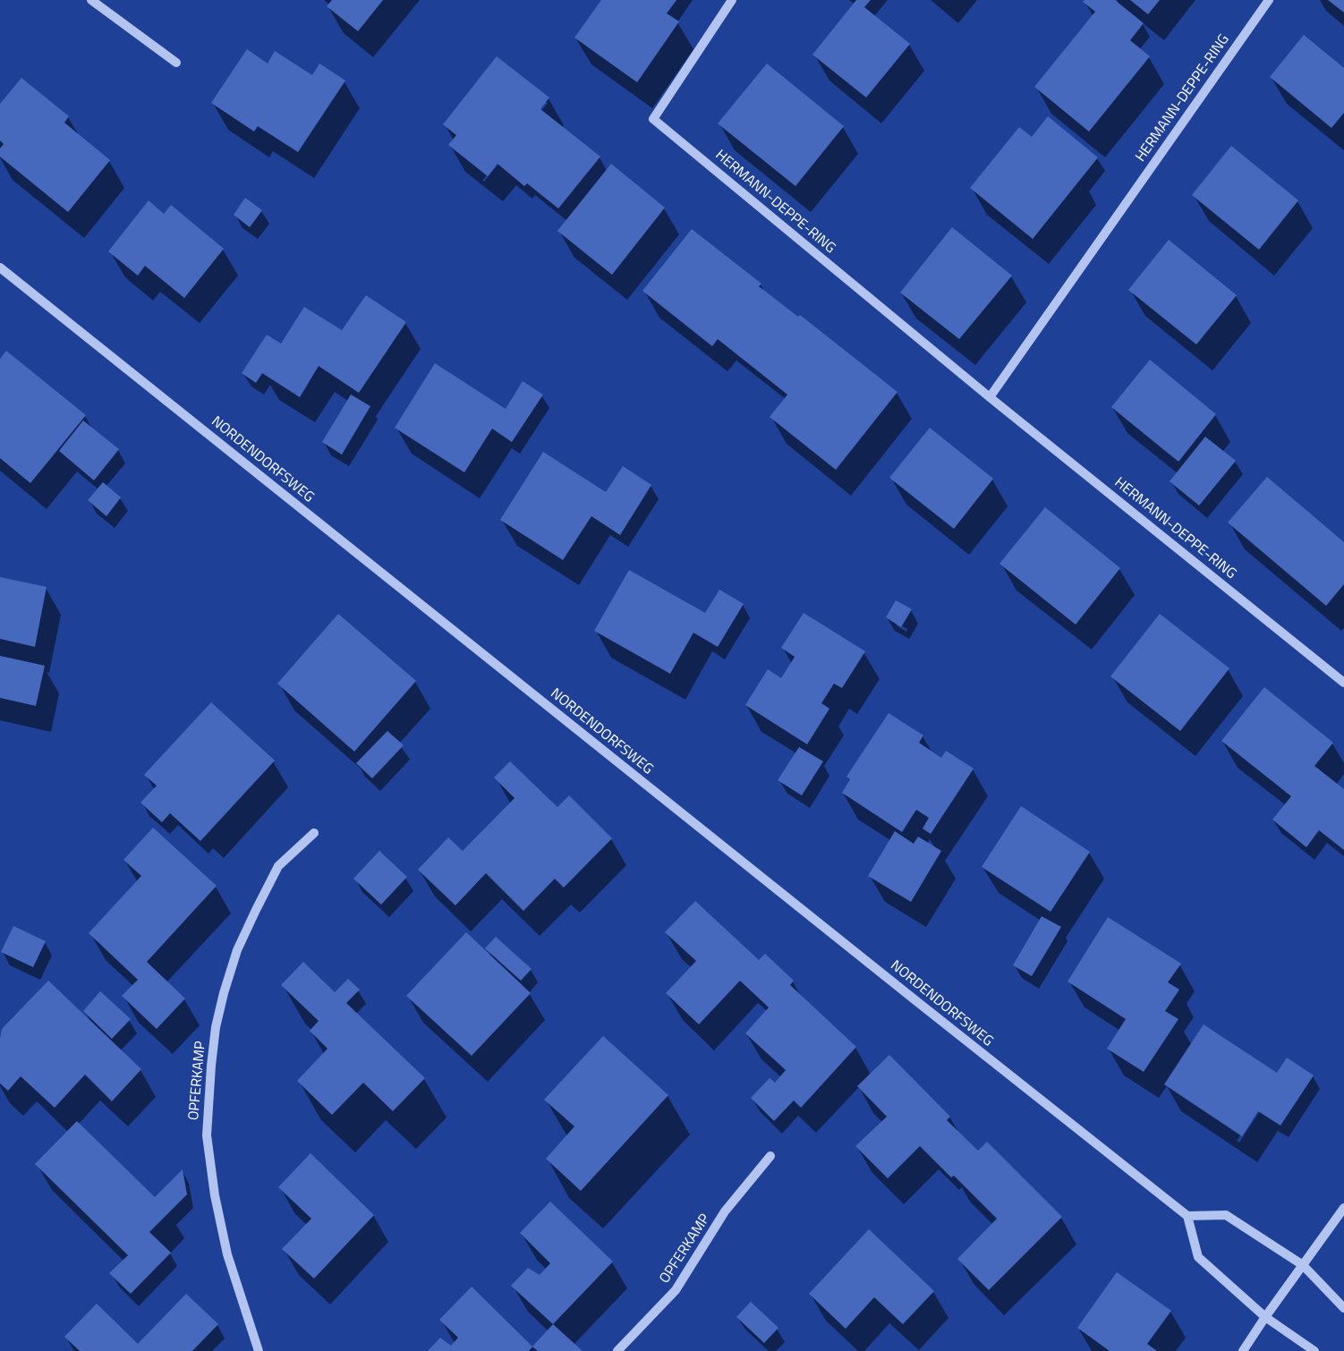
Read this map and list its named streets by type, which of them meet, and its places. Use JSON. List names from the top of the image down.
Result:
{
  "streets": {
    "street": ["HERMANN-DEPPE-RING", "NORDENDORFSWEG", "OPFERKAMP"]
  }
}
